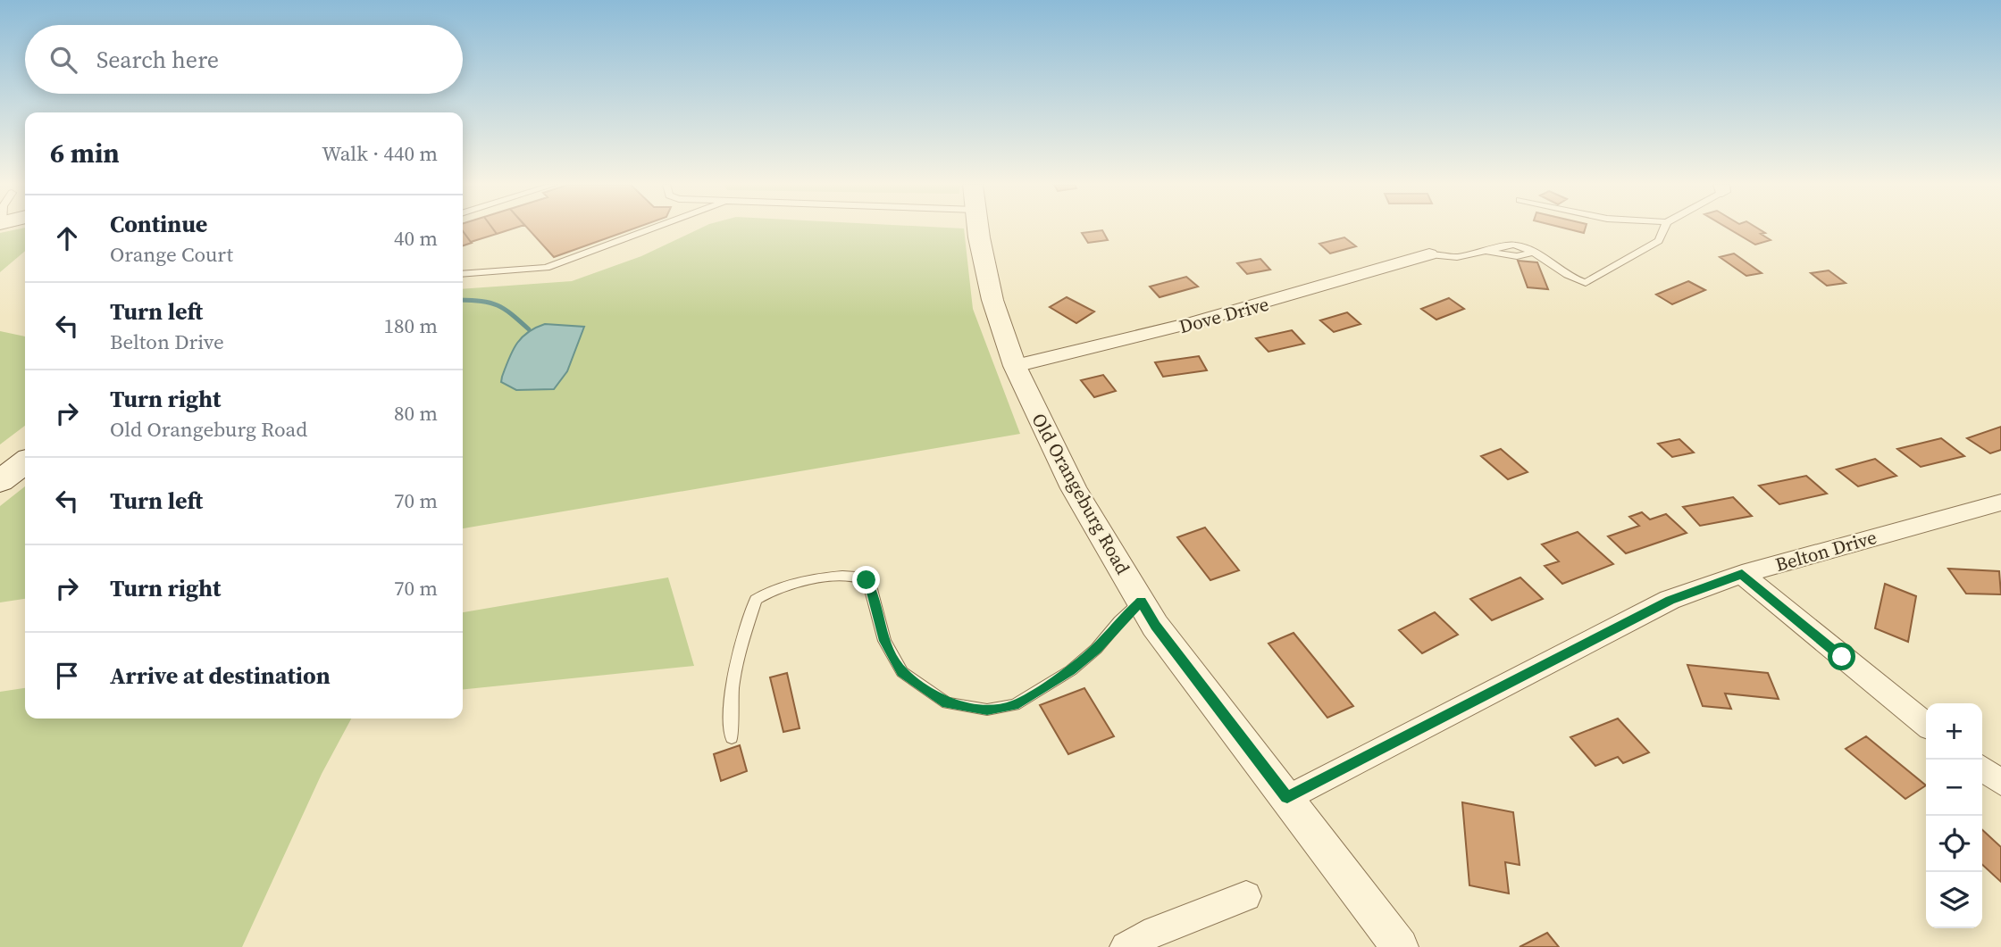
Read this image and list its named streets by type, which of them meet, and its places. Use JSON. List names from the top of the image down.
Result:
{
  "streets": {
    "street": ["Dove Drive", "Old Orangeburg Road", "Belton Drive"]
  },
  "crossings": [
    ["Dove Drive", "Old Orangeburg Road"],
    ["Old Orangeburg Road", "Belton Drive"]
  ],
  "page": {
    "search": "Search here",
    "heading": ["6 min", "Walk · 440 m"],
    "list": [
      ["Continue", "Orange Court", "40 m"],
      ["Turn left", "Belton Drive", "180 m"],
      ["Turn right", "Old Orangeburg Road", "80 m"],
      ["Turn left", "70 m"],
      ["Turn right", "70 m"],
      "Arrive at destination"
    ],
    "map_buttons": ["+", "−"]
  }
}
